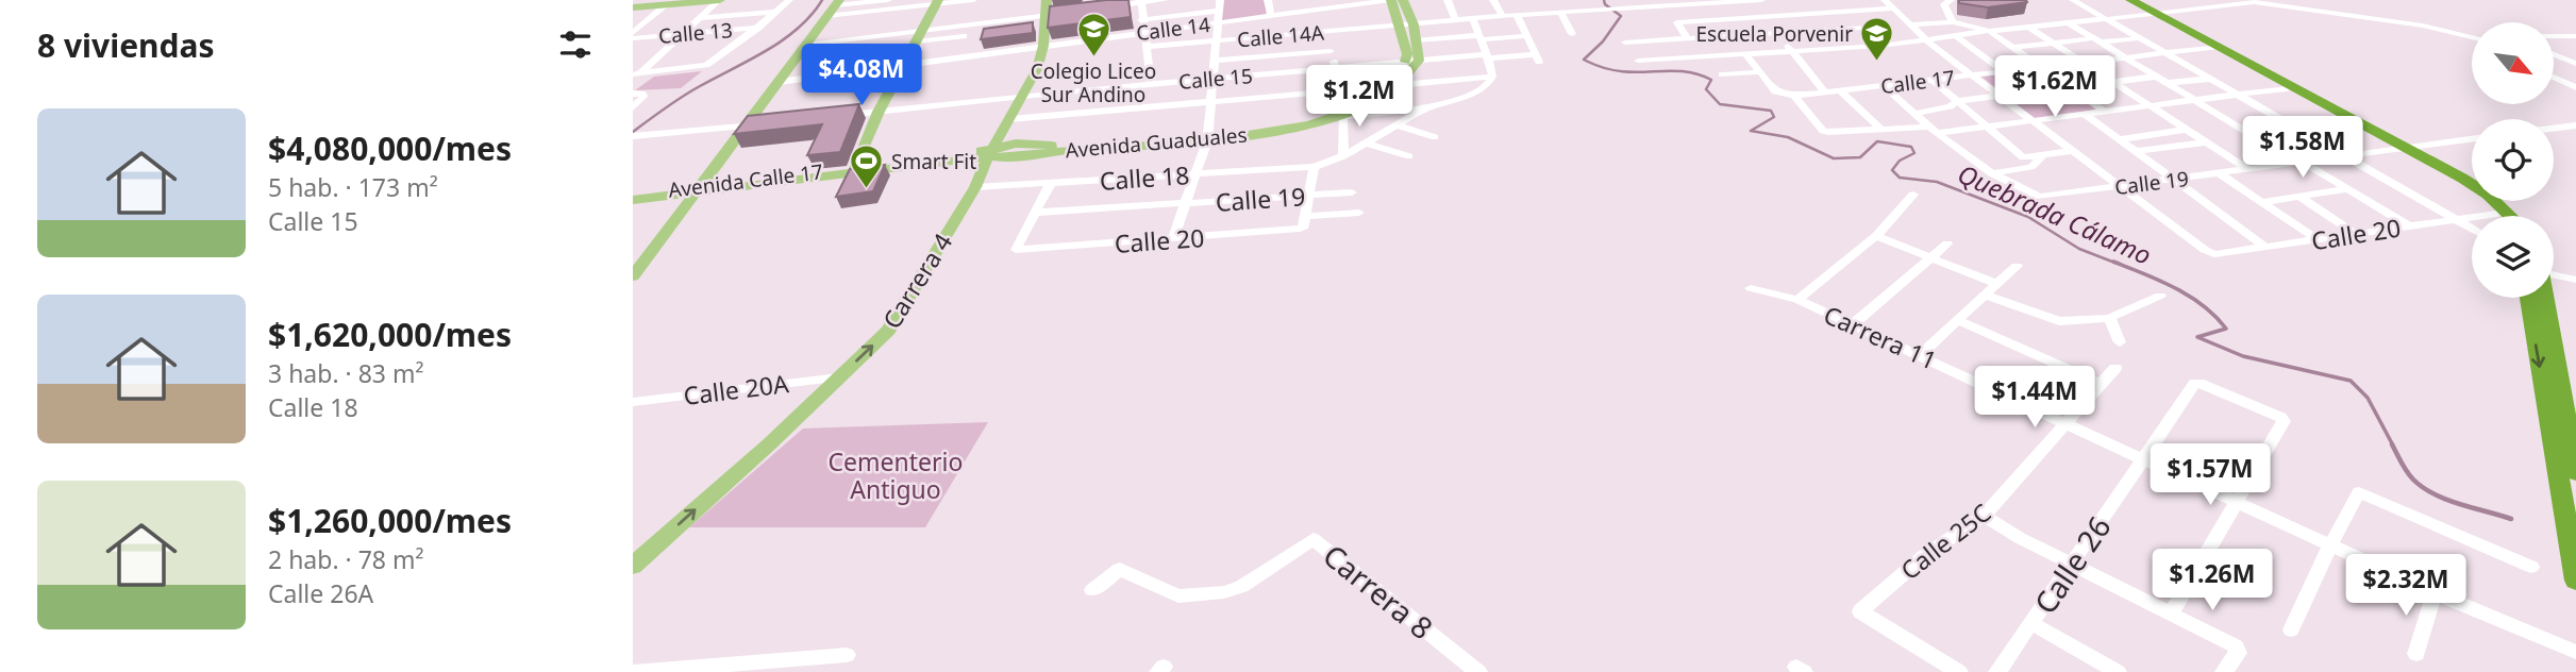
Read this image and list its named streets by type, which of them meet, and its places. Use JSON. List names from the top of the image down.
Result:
{
  "streets": {
    "main road": ["Avenida Guaduales", "Avenida Calle 17", "Carrera 4"],
    "street": [
      "Calle 14",
      "Calle 13",
      "Calle 14A",
      "Calle 15",
      "Calle 17",
      "Calle 18",
      "Calle 19",
      "Calle 20",
      "Carrera 11",
      "Calle 20A",
      "Calle 25C",
      "Calle 26",
      "Carrera 8"
    ]
  },
  "crossings": [
    ["Calle 14", "Carrera 4"],
    ["Calle 15", "Avenida Guaduales"],
    ["Calle 15", "Carrera 4"],
    ["Avenida Guaduales", "Avenida Calle 17"],
    ["Avenida Guaduales", "Carrera 4"],
    ["Calle 18", "Carrera 4"],
    ["Avenida Calle 17", "Carrera 4"],
    ["Calle 19", "Calle 20"],
    ["Carrera 4", "Calle 20A"],
    ["Carrera 11", "Calle 25C"],
    ["Carrera 11", "Calle 26"]
  ],
  "one_way": ["Carrera 4"],
  "water": ["Quebrada Cálamo"],
  "parks": ["Cementerio Antiguo"],
  "places": {
    "school or university": ["Colegio Liceo Sur Andino", "Escuela Porvenir"],
    "sports": ["Smart Fit"]
  },
  "north": "bottom right",
  "page": {
    "heading": "8 viviendas",
    "price": [
      "$4.08M",
      "$1.62M",
      "$1.2M",
      "$1.58M",
      "$1.44M",
      "$1.57M",
      "$1.26M",
      "$2.32M"
    ],
    "list": [
      {
        "name": "$4,080,000/mes",
        "note": "5 hab. · 173 m² · Calle 15"
      },
      {
        "name": "$1,620,000/mes",
        "note": "3 hab. · 83 m² · Calle 18"
      },
      {
        "name": "$1,260,000/mes",
        "note": "2 hab. · 78 m² · Calle 26A"
      }
    ]
  }
}
